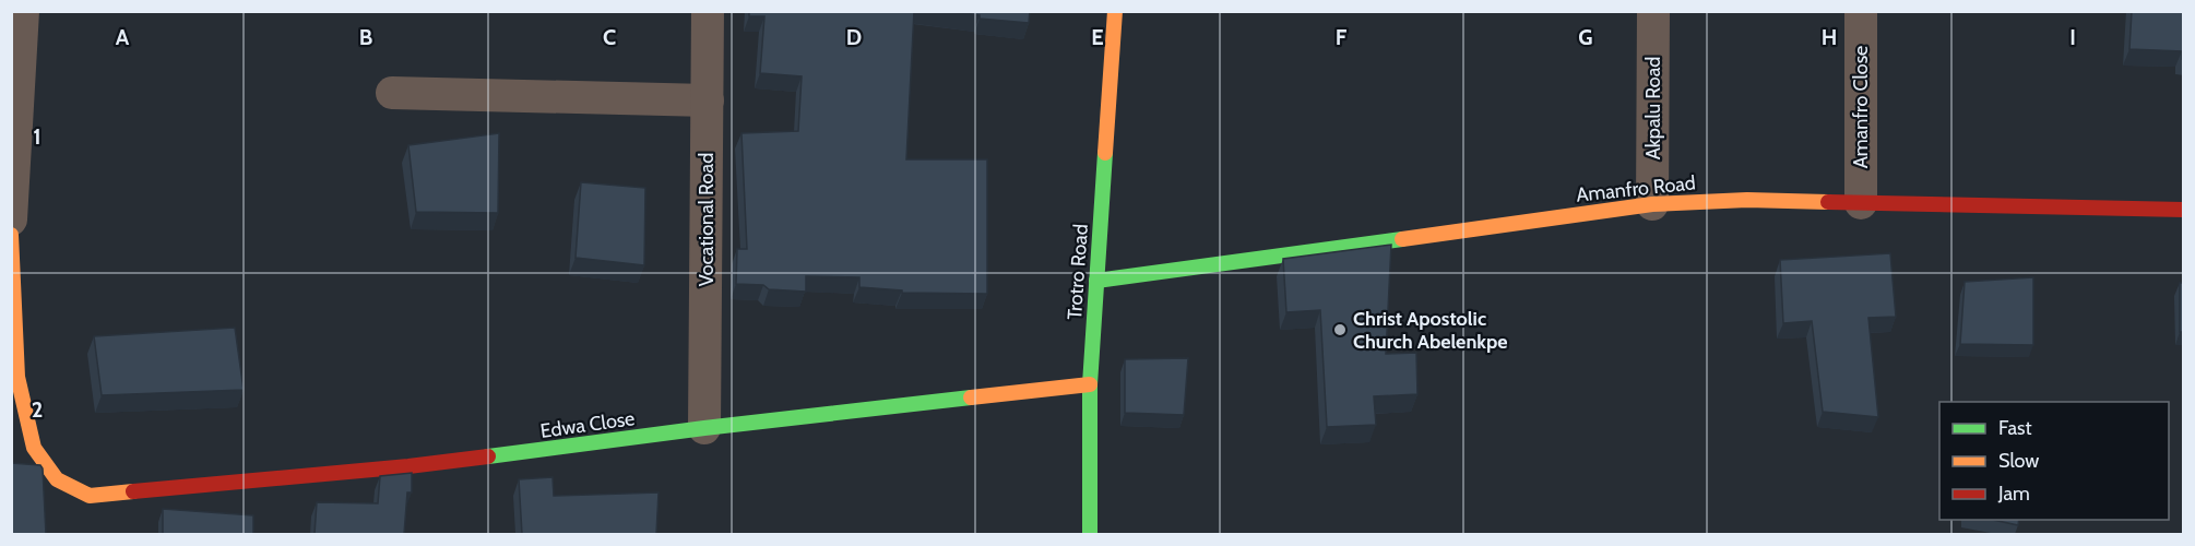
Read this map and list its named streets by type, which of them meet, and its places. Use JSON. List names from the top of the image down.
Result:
{
  "streets": {
    "street": [
      "Amanfro Close",
      "Akpalu Road",
      "Amanfro Road",
      "Vocational Road",
      "Trotro Road",
      "Edwa Close"
    ]
  },
  "crossings": [
    ["Amanfro Close", "Amanfro Road"],
    ["Akpalu Road", "Amanfro Road"],
    ["Amanfro Road", "Trotro Road"],
    ["Vocational Road", "Edwa Close"],
    ["Trotro Road", "Edwa Close"]
  ],
  "places": ["Christ Apostolic Church Abelenkpe"],
  "legend": ["Fast", "Slow", "Jam"],
  "grid": {
    "columns": [
      "A",
      "B",
      "C",
      "D",
      "E",
      "F",
      "G",
      "H",
      "I"
    ],
    "rows": ["1", "2"]
  }
}
